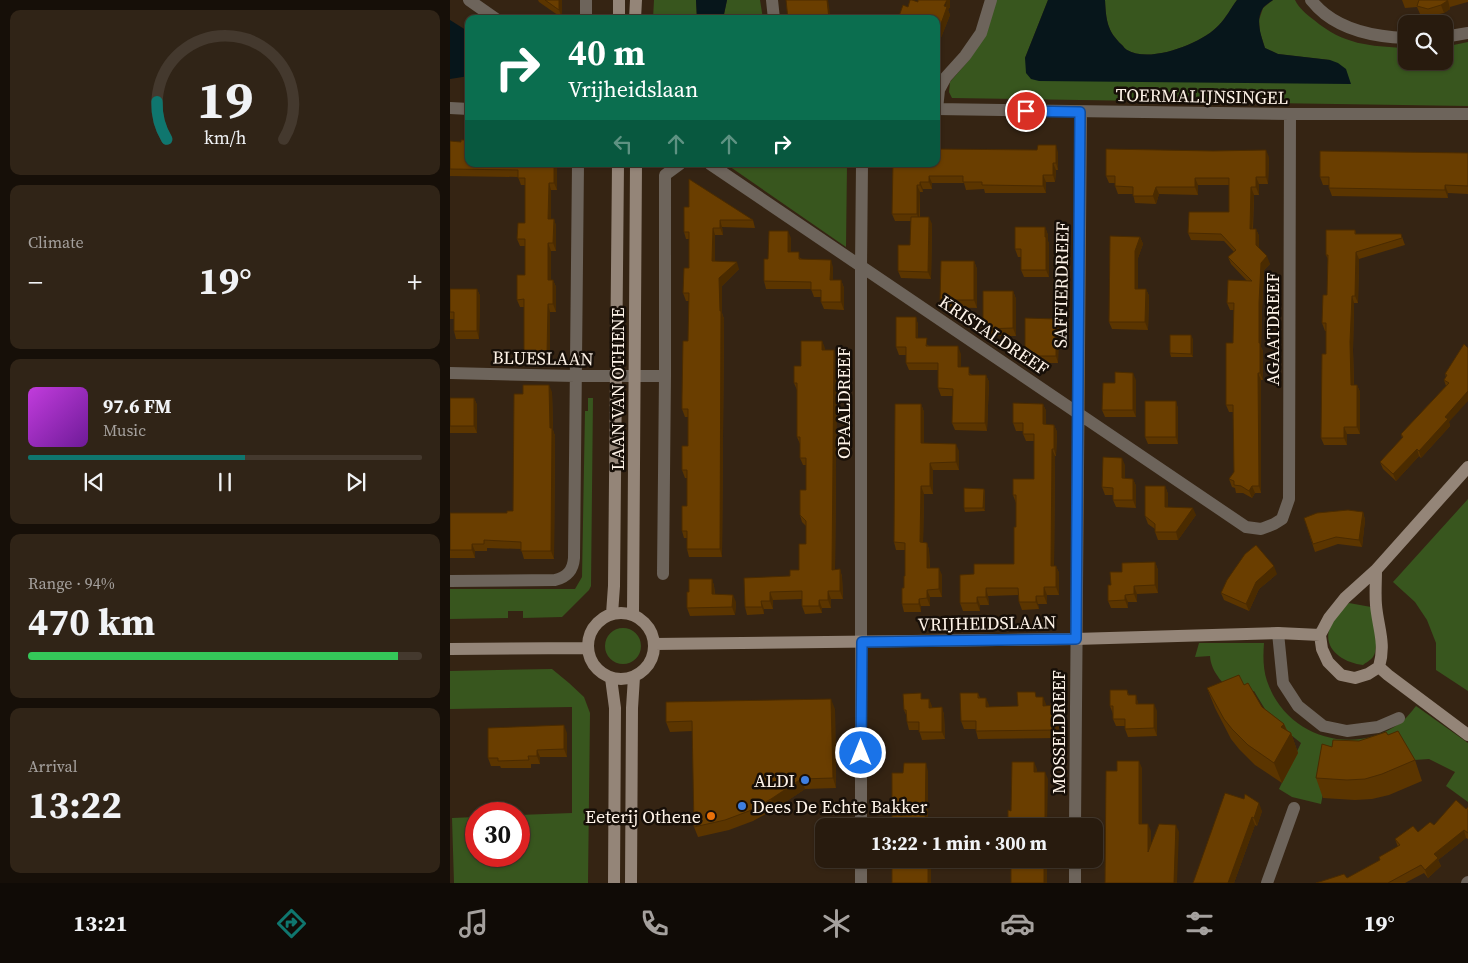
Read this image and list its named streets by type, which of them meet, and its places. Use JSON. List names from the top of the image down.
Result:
{
  "streets": {
    "street": [
      "TOERMALIJNSINGEL",
      "SAFFIERDREEF",
      "AGAATDREEF",
      "KRISTALDREEF",
      "BLUESLAAN",
      "LAAN VAN OTHENE",
      "OPAALDREEF",
      "VRIJHEIDSLAAN",
      "MOSSELDREEF"
    ]
  },
  "crossings": [
    ["TOERMALIJNSINGEL", "SAFFIERDREEF"],
    ["TOERMALIJNSINGEL", "AGAATDREEF"],
    ["SAFFIERDREEF", "KRISTALDREEF"],
    ["SAFFIERDREEF", "VRIJHEIDSLAAN"],
    ["SAFFIERDREEF", "MOSSELDREEF"],
    ["AGAATDREEF", "KRISTALDREEF"],
    ["KRISTALDREEF", "OPAALDREEF"],
    ["BLUESLAAN", "LAAN VAN OTHENE"],
    ["LAAN VAN OTHENE", "VRIJHEIDSLAAN"],
    ["OPAALDREEF", "VRIJHEIDSLAAN"],
    ["VRIJHEIDSLAAN", "MOSSELDREEF"]
  ],
  "places": ["ALDI", "Dees De Echte Bakker", "Eeterij Othene"],
  "page": {
    "turn": ["40 m", "Vrijheidslaan"],
    "tile": [
      "Climate",
      ["Range · 94%", "470 km"],
      ["Arrival", "13:22"]
    ],
    "heat": ["−", "19°", "+"],
    "song": ["97.6 FM", "Music"],
    "limit": "30",
    "trip": "13:22 · 1 min · 300 m",
    "tabs": ["13:21", "19°"],
    "gauge": ["19", "km/h"]
  }
}
